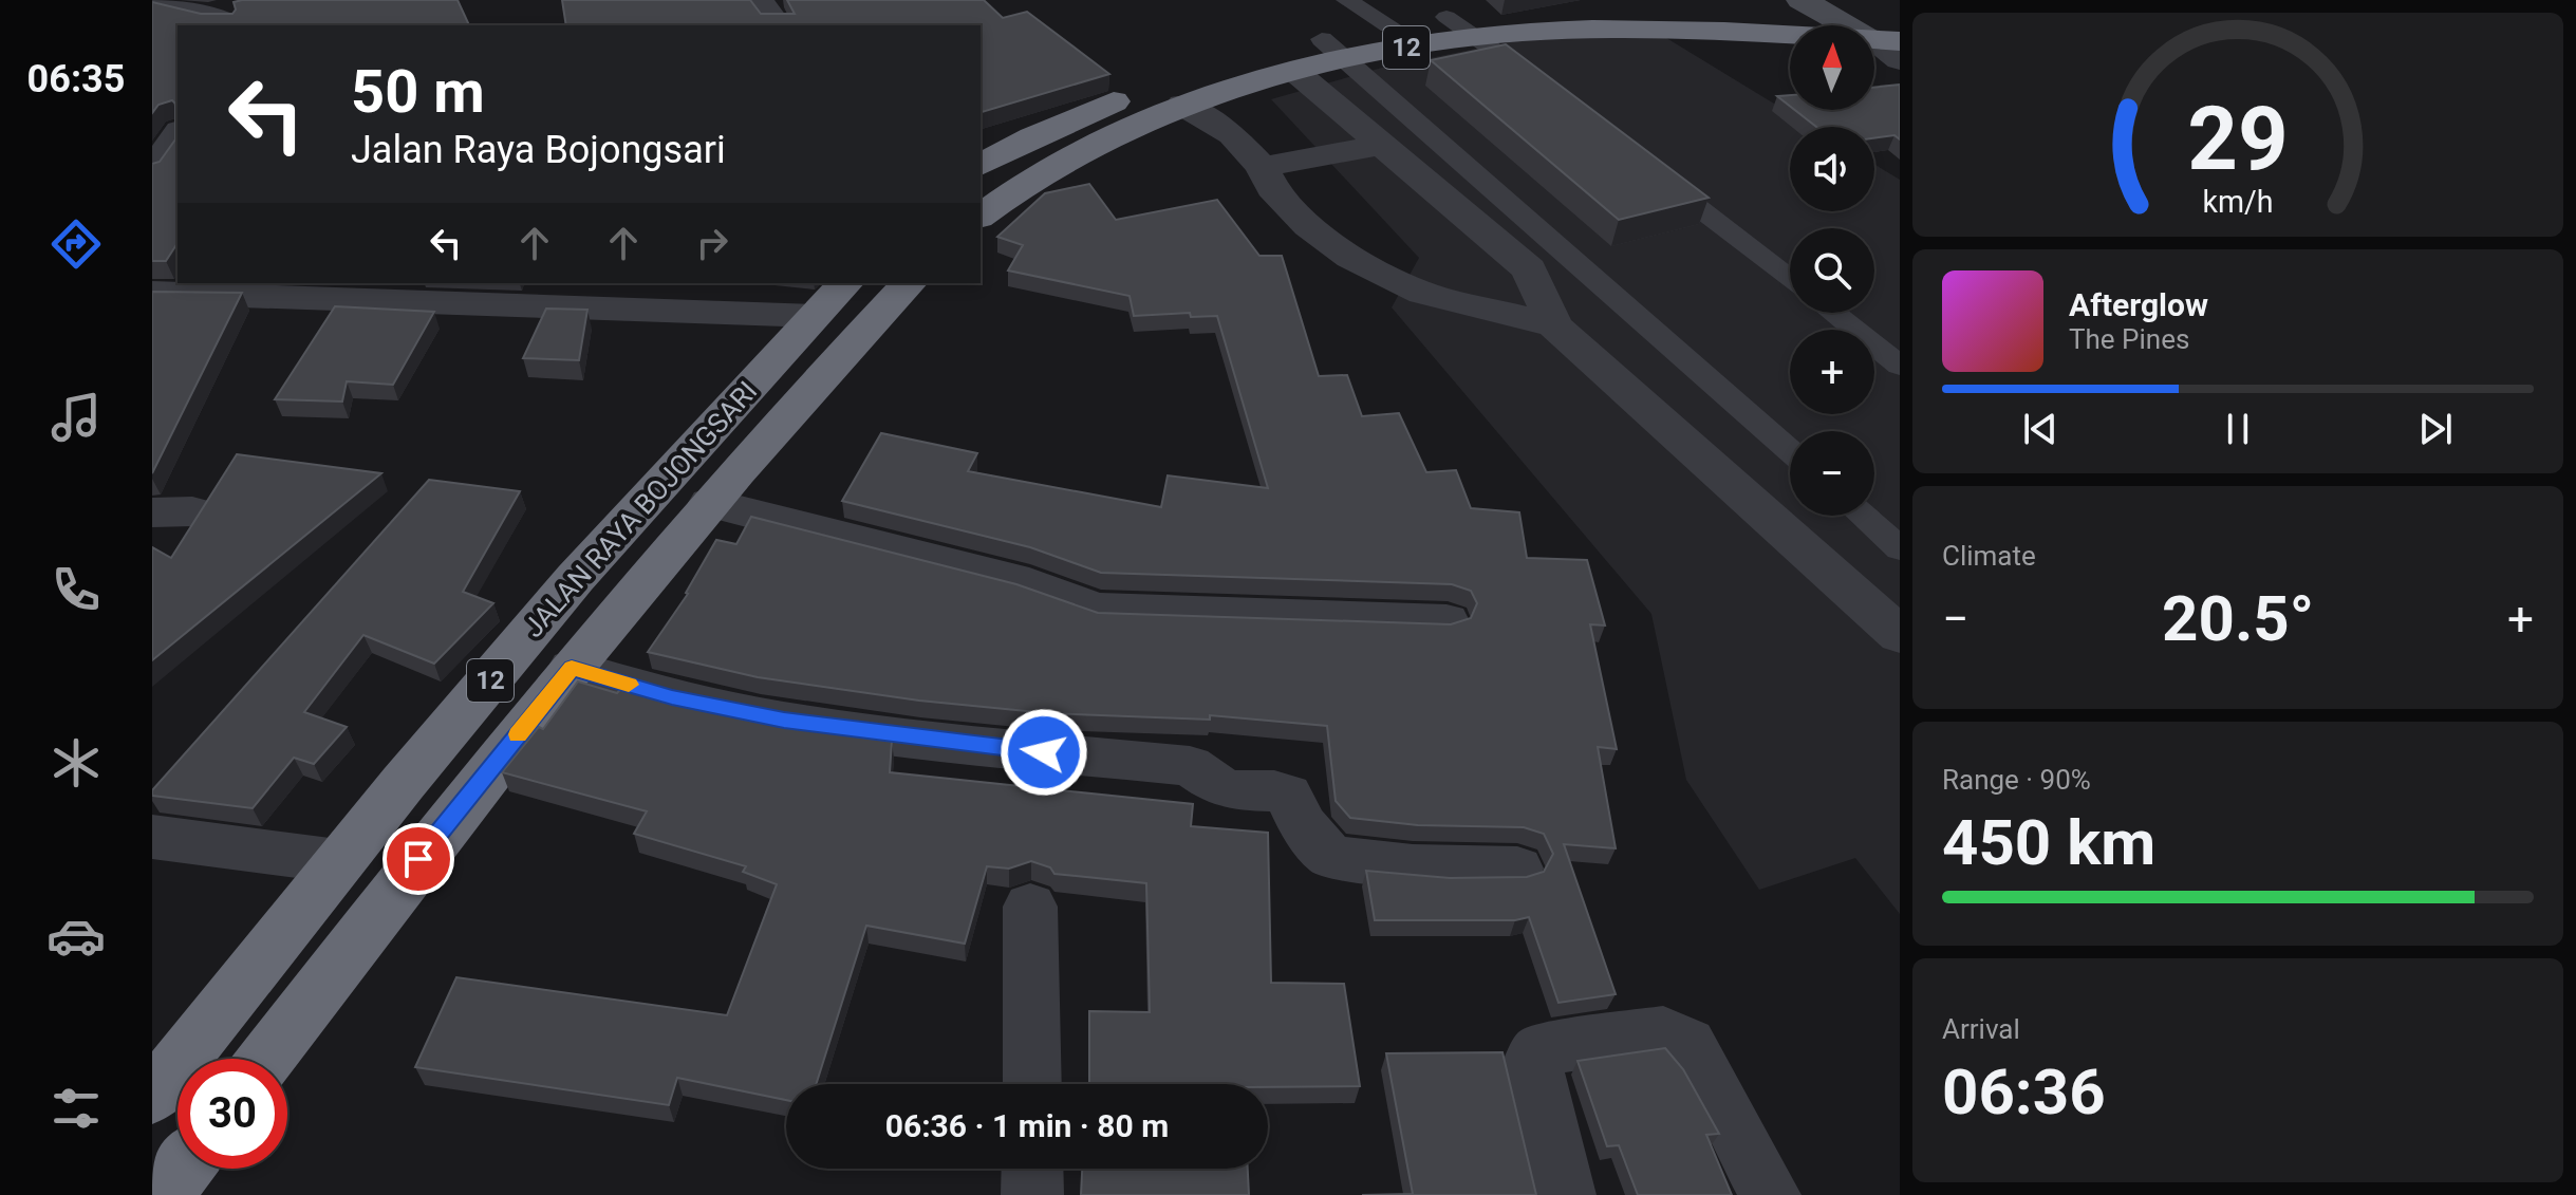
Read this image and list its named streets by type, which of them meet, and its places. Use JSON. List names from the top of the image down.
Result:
{
  "streets": {
    "highway": ["12", "JALAN RAYA BOJONGSARI"]
  },
  "north": "top",
  "page": {
    "tabs": "06:35",
    "map_buttons": ["+", "−"],
    "turn": ["50 m", "Jalan Raya Bojongsari"],
    "song": ["Afterglow", "The Pines"],
    "tile": [
      "Climate",
      ["Range · 90%", "450 km"],
      ["Arrival", "06:36"]
    ],
    "heat": ["−", "20.5°", "+"],
    "limit": "30",
    "trip": "06:36 · 1 min · 80 m",
    "gauge": ["29", "km/h"]
  }
}
